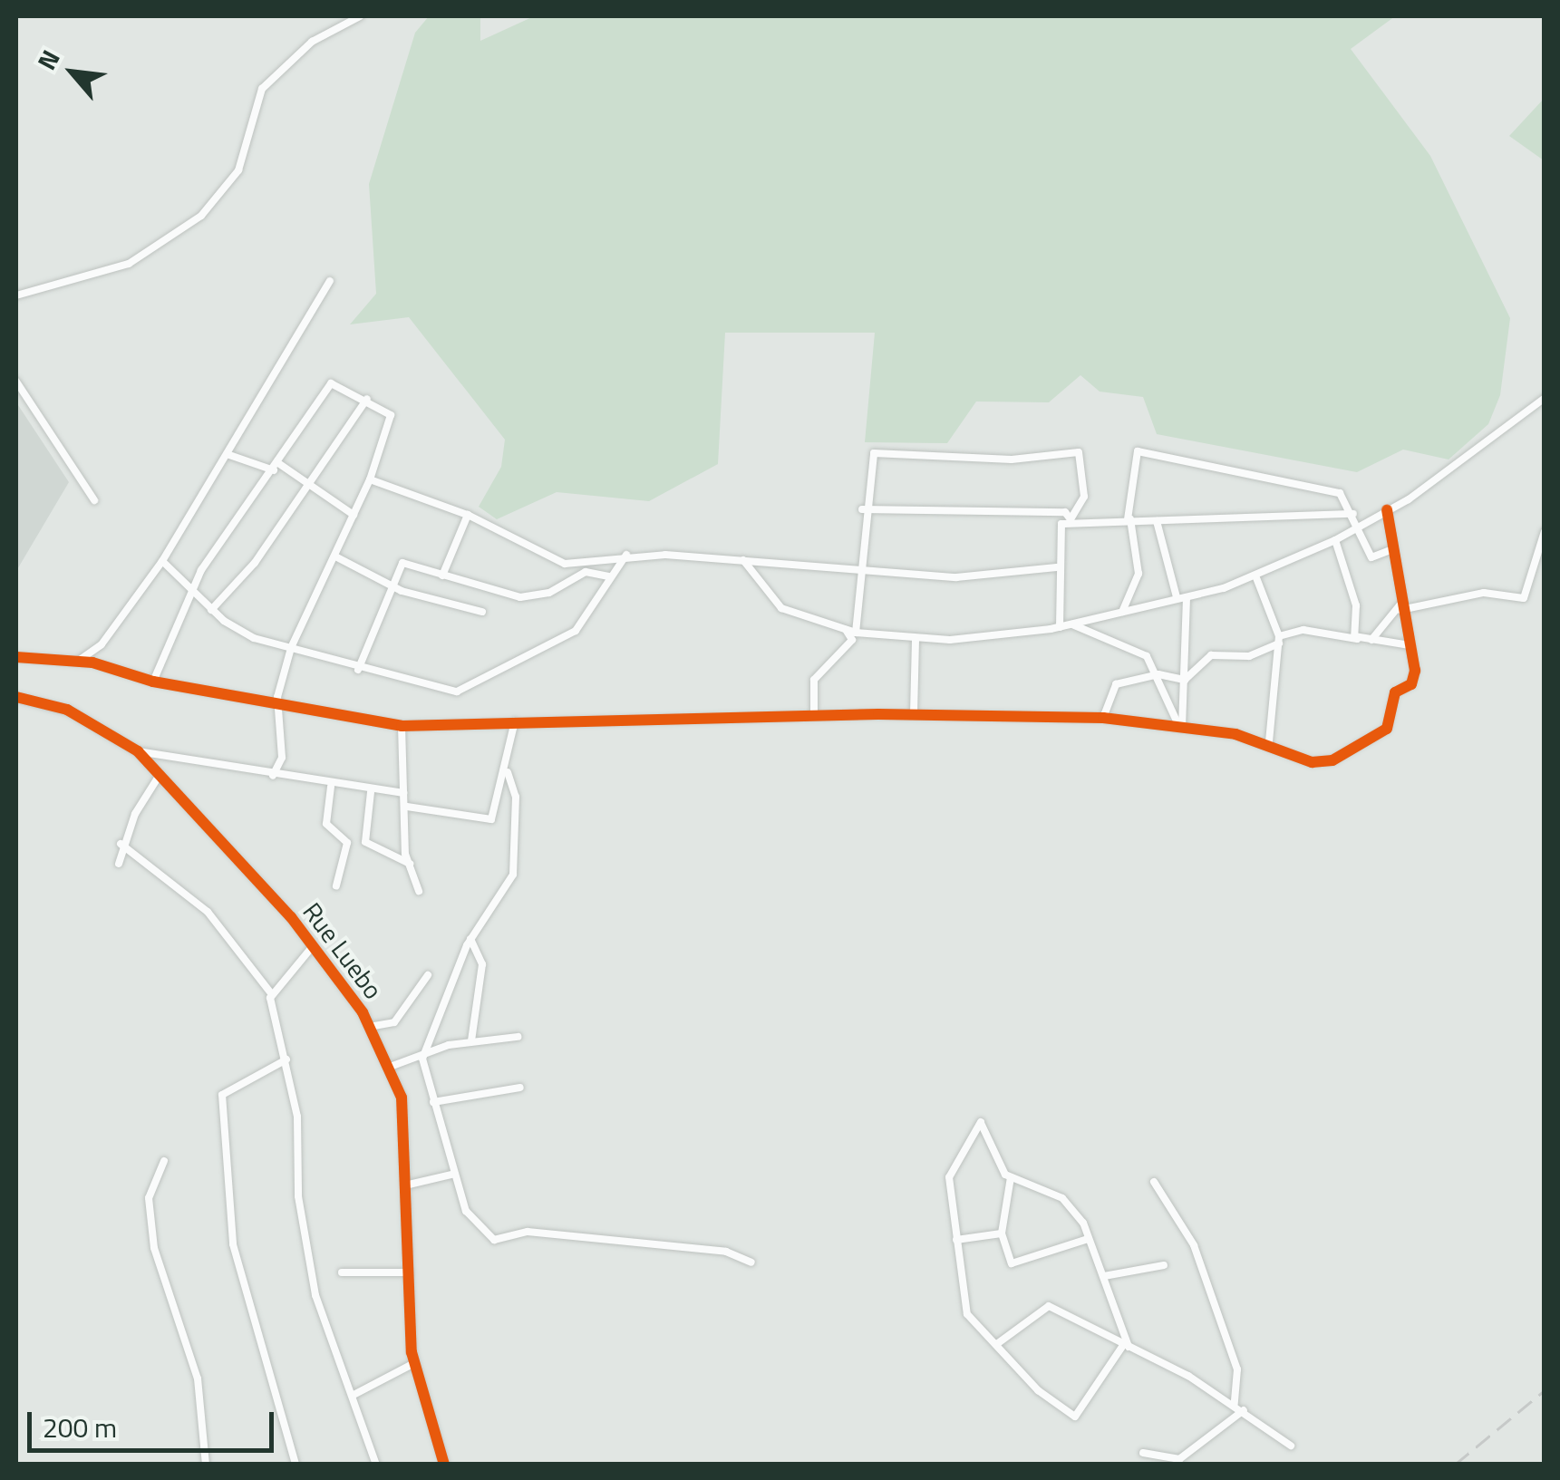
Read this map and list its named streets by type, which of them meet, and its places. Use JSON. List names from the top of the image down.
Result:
{
  "streets": {
    "street": ["Rue Luebo"]
  },
  "scale_bar": "200 m",
  "north": "top left"
}
